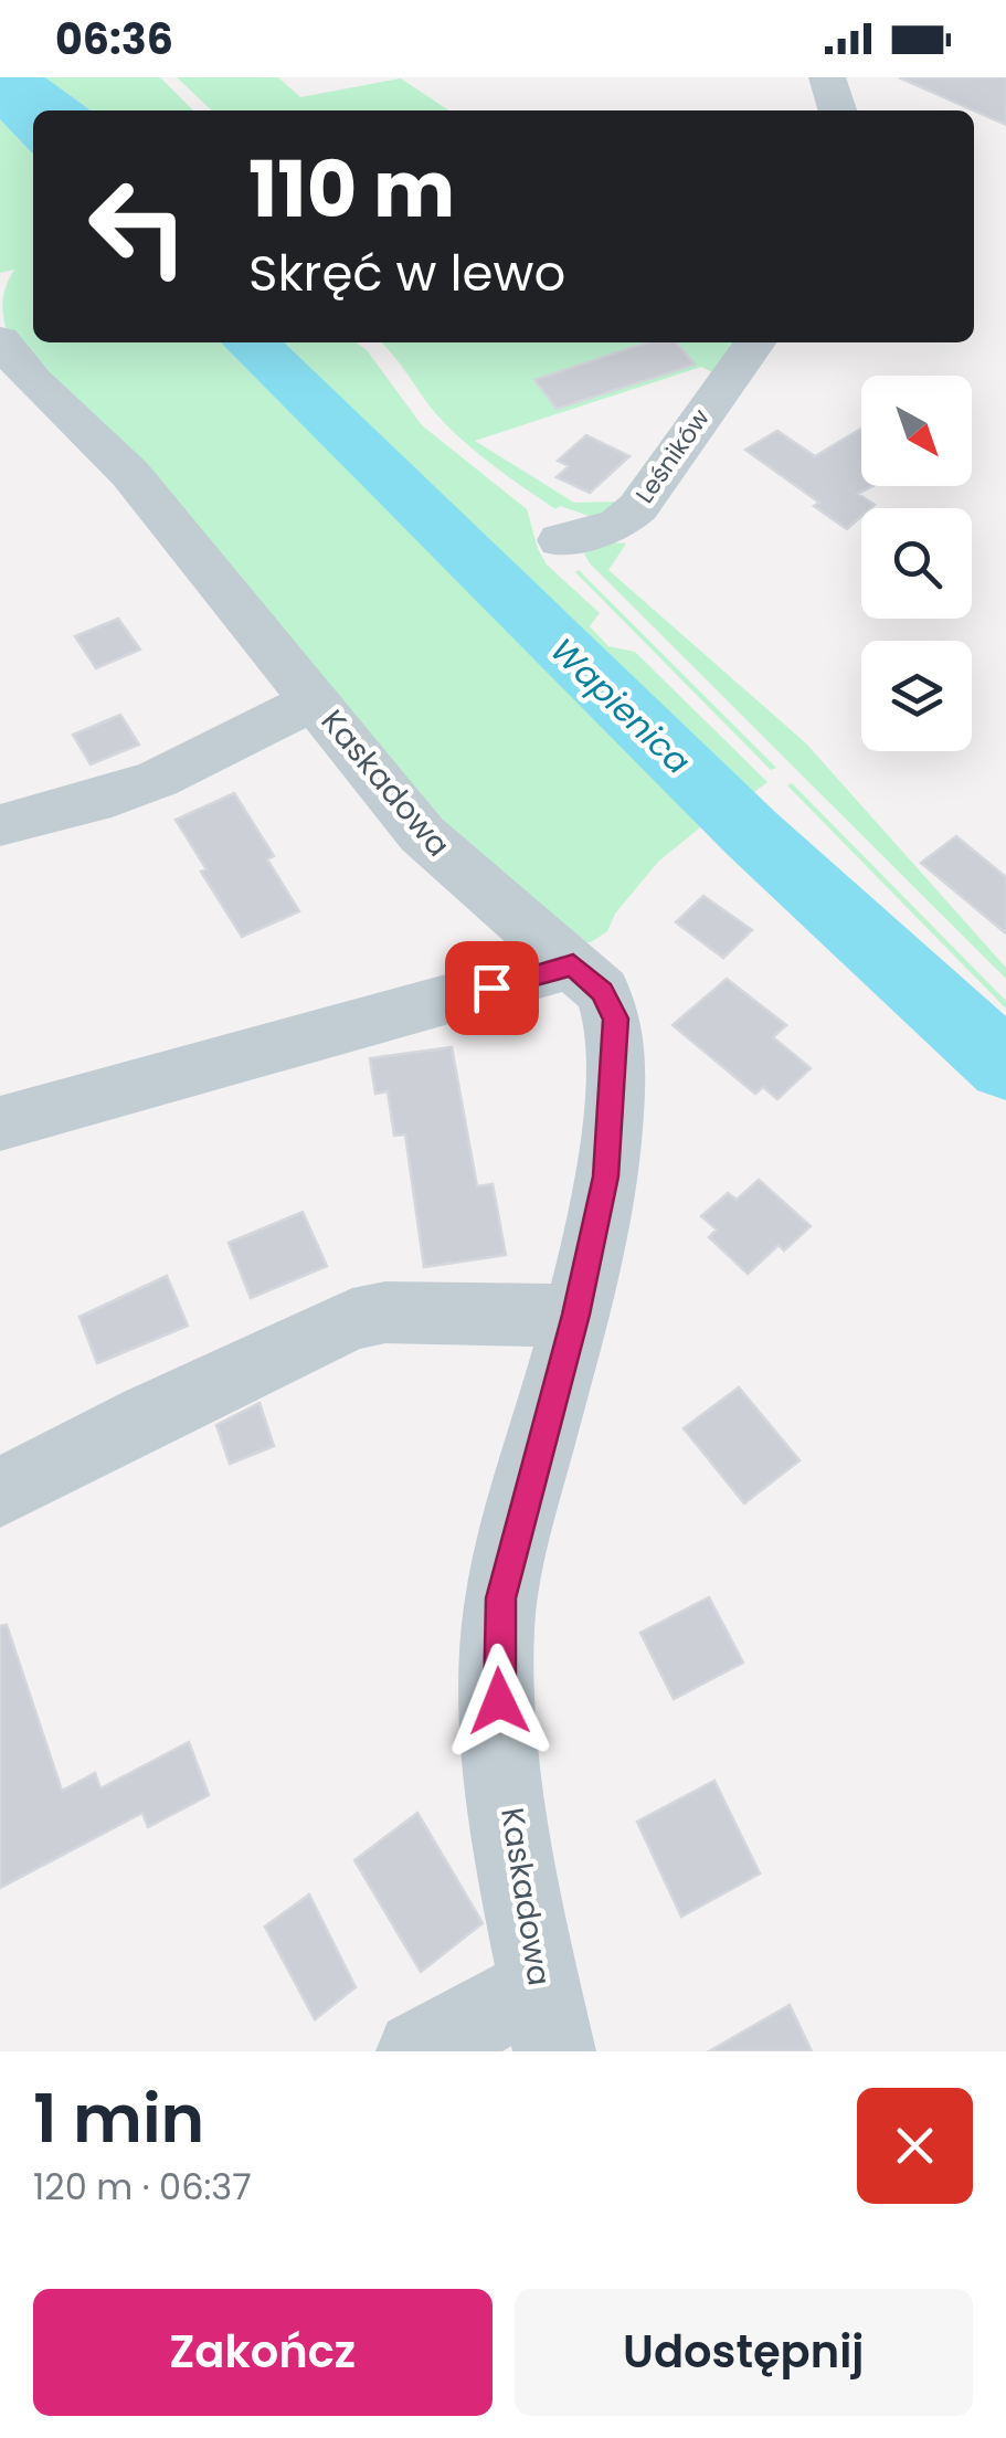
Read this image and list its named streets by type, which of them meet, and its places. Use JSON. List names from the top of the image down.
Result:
{
  "streets": {
    "street": ["Leśników", "Kaskadowa"]
  },
  "water": ["Wapienica"],
  "north": "bottom right",
  "page": {
    "status": "06:36",
    "turn": ["110 m", "Skręć w lewo"],
    "heading": ["1 min", "120 m · 06:37"],
    "buttons": ["Zakończ", "Udostępnij"]
  }
}
